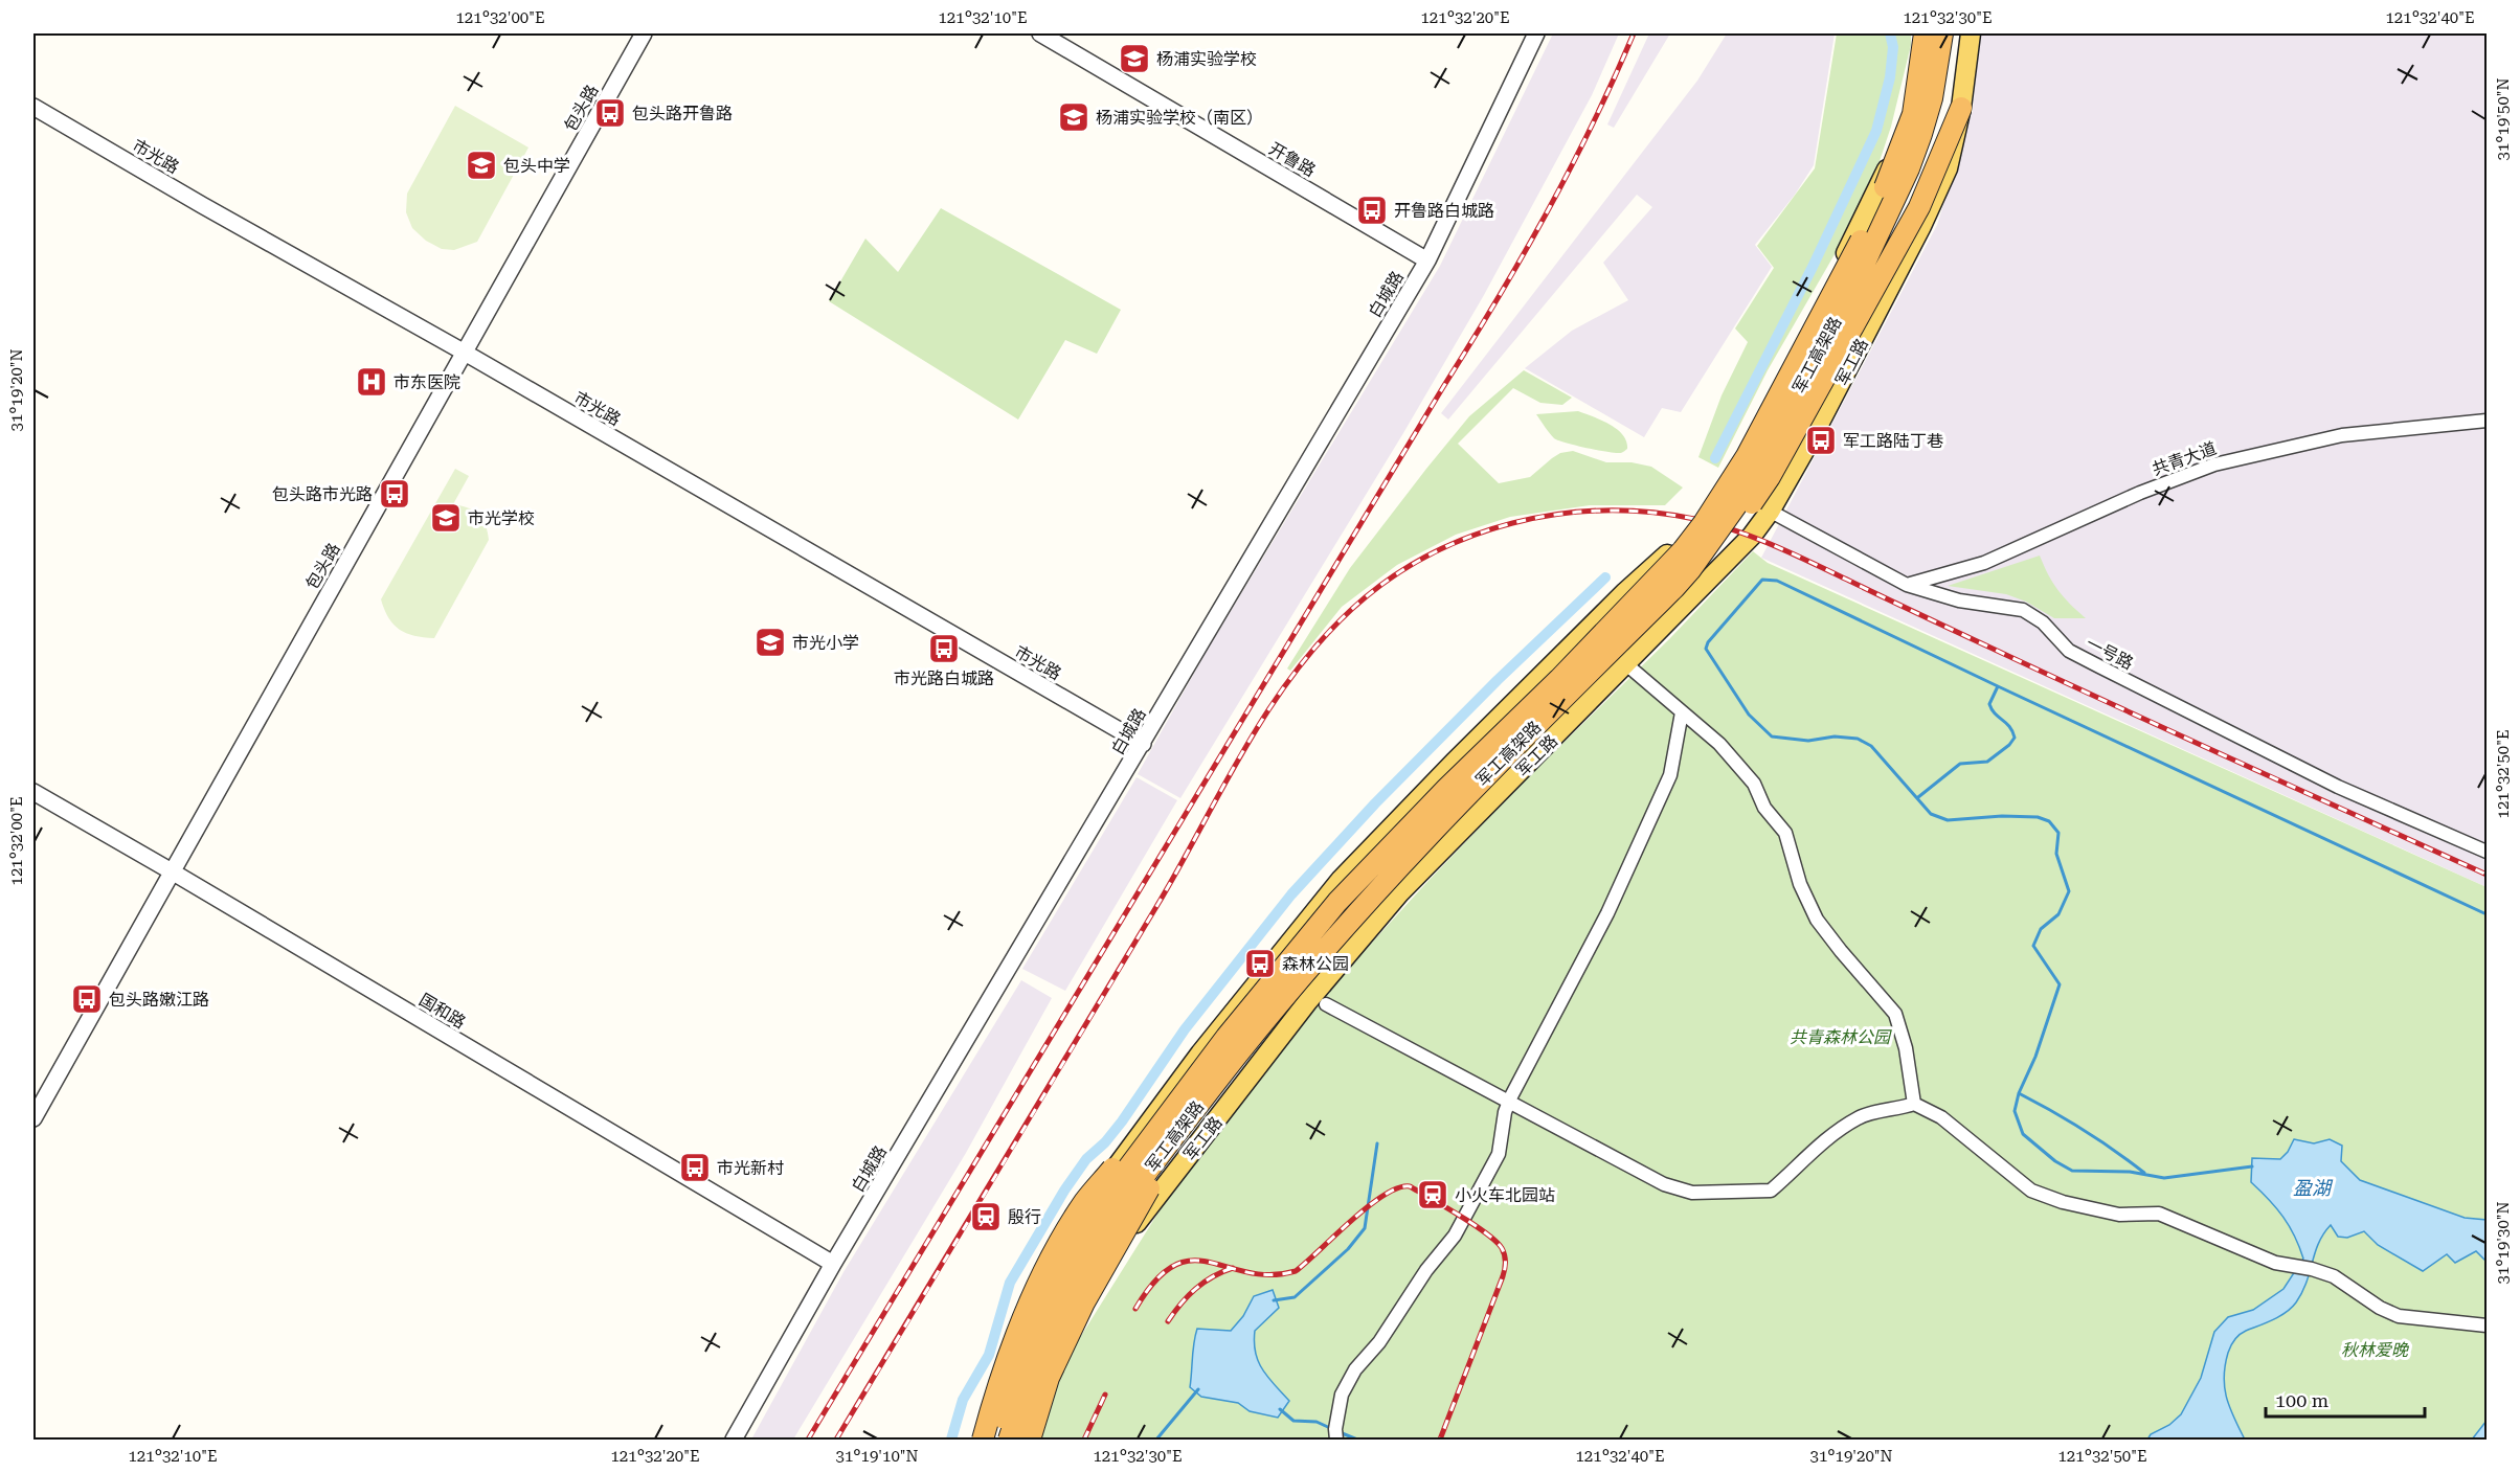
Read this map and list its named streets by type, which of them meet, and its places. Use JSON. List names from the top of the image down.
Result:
{
  "streets": {
    "highway": ["军工高架路"],
    "main road": ["军工路"],
    "street": [
      "包头路",
      "市光路",
      "开鲁路",
      "白城路",
      "共青大道",
      "一号路",
      "国和路"
    ]
  },
  "crossings": [
    ["包头路", "市光路"],
    ["包头路", "国和路"],
    ["市光路", "白城路"],
    ["开鲁路", "白城路"],
    ["白城路", "国和路"],
    ["军工路", "一号路"],
    ["共青大道", "一号路"]
  ],
  "water": ["盈湖"],
  "parks": ["共青森林公园", "秋林爱晚"],
  "places": {
    "school or university": [
      "杨浦实验学校",
      "杨浦实验学校（南区）",
      "包头中学",
      "市光学校",
      "市光小学"
    ],
    "bus stop": [
      "包头路开鲁路",
      "开鲁路白城路",
      "军工路陆丁巷",
      "包头路市光路",
      "市光路白城路",
      "森林公园",
      "包头路嫩江路",
      "市光新村"
    ],
    "hospital": ["市东医院"],
    "station": ["小火车北园站", "殷行"]
  },
  "scale_bar": "100 m",
  "coordinates": [
    "121°32'00\"E",
    "121°32'10\"E",
    "121°32'20\"E",
    "121°32'30\"E",
    "121°32'40\"E",
    "31°19'50\"N",
    "31°19'20\"N",
    "121°32'50\"E",
    "31°19'30\"N",
    "31°19'10\"N"
  ]
}
